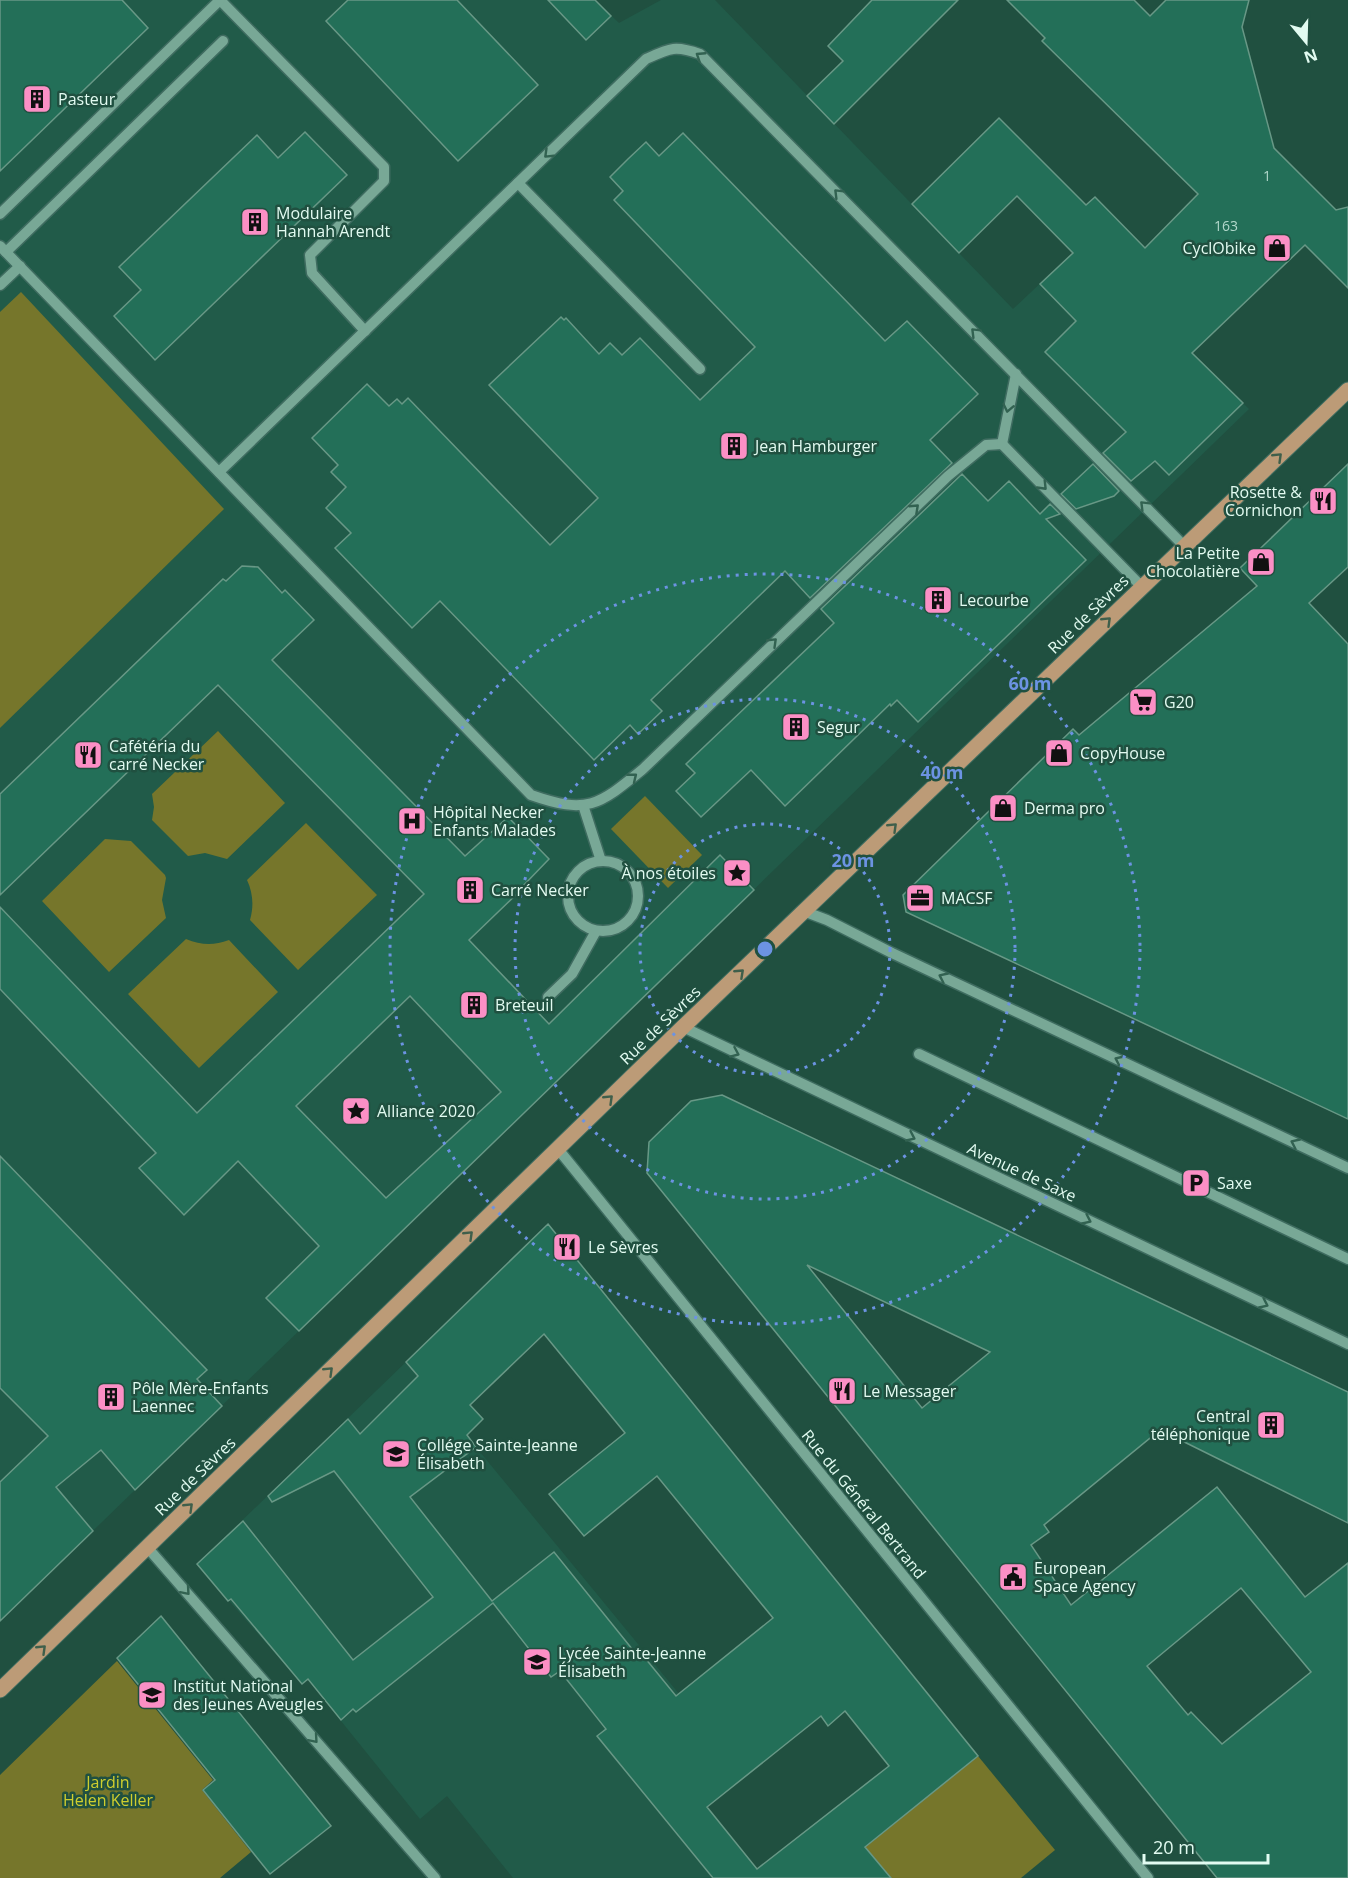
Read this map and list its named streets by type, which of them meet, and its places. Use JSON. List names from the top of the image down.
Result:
{
  "streets": {
    "main road": ["Rue de Sèvres"],
    "street": ["Avenue de Saxe", "Rue du Général Bertrand"]
  },
  "crossings": [
    ["Rue de Sèvres", "Avenue de Saxe"],
    ["Rue de Sèvres", "Rue du Général Bertrand"]
  ],
  "one_way": ["Rue de Sèvres"],
  "parks": ["Jardin Helen Keller"],
  "places": {
    "building": [
      "Pasteur",
      "Modulaire Hannah Arendt",
      "Jean Hamburger",
      "Lecourbe",
      "Segur",
      "Carré Necker",
      "Breteuil",
      "Pôle Mère-Enfants Laennec",
      "Central téléphonique"
    ],
    "shop": [
      "CyclObike",
      "La Petite Chocolatière",
      "CopyHouse",
      "Derma pro"
    ],
    "restaurant": [
      "Rosette & Cornichon",
      "Cafétéria du carré Necker",
      "Le Sèvres",
      "Le Messager"
    ],
    "supermarket": ["G20"],
    "hospital": ["Hôpital Necker Enfants Malades"],
    "place": ["À nos étoiles", "Alliance 2020"],
    "office": ["MACSF"],
    "parking": ["Saxe"],
    "school or university": ["Collége Sainte-Jeanne Élisabeth", "Lycée Sainte-Jeanne Élisabeth", "Institut National des Jeunes Aveugles"],
    "public building": ["European Space Agency"]
  },
  "house_numbers": ["1", "163"],
  "scale_bar": "20 m",
  "north": "bottom",
  "rings": ["60 m", "40 m", "20 m"]
}
